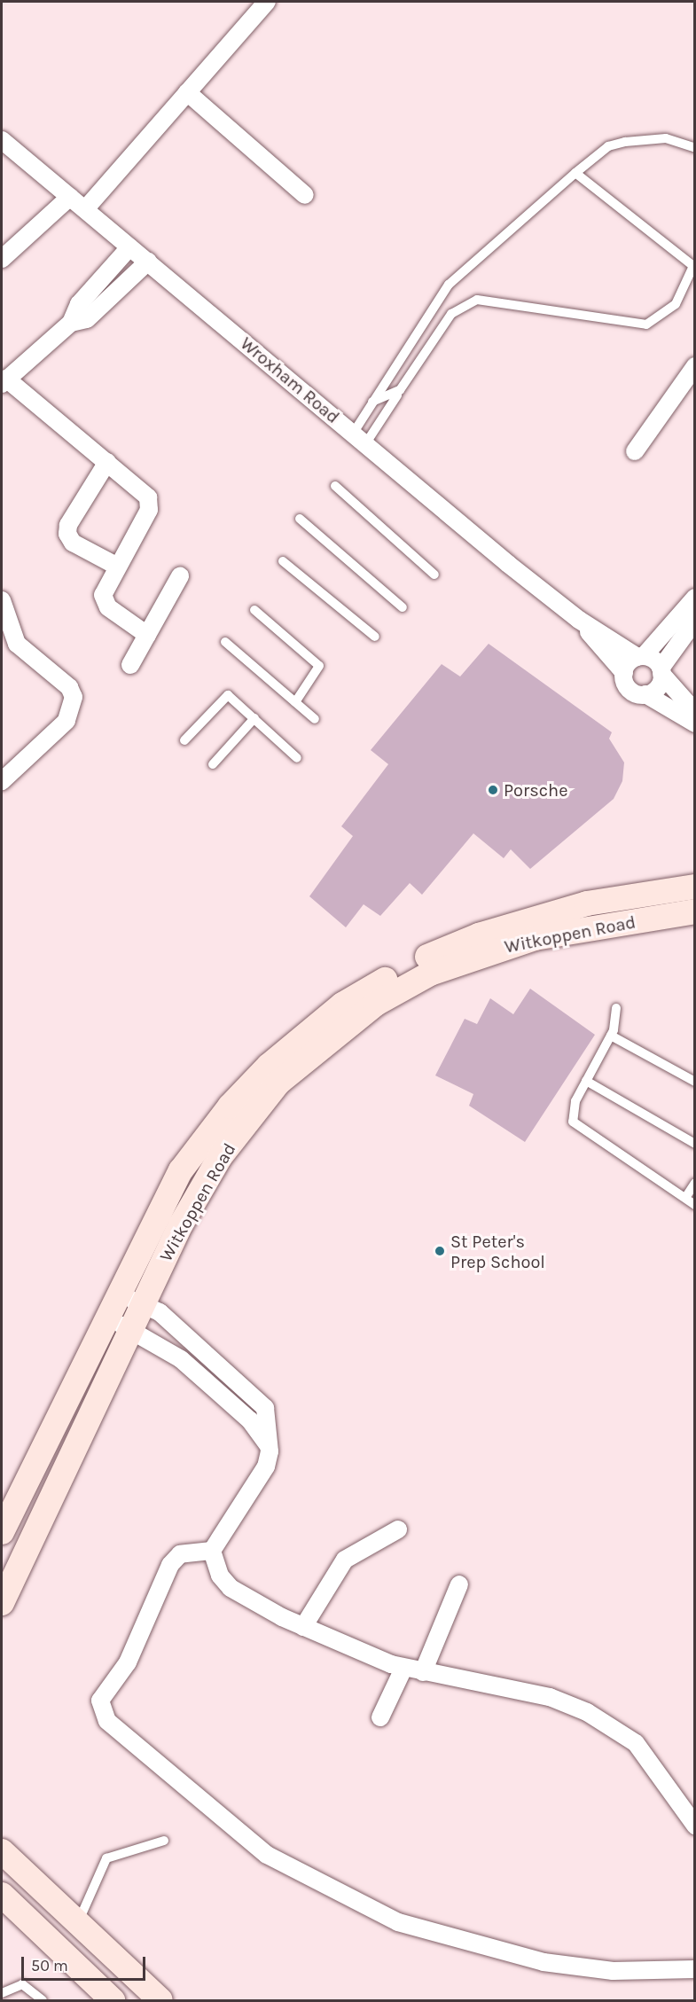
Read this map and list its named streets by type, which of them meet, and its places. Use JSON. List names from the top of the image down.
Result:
{
  "streets": {
    "main road": ["Witkoppen Road"],
    "street": ["Wroxham Road"]
  },
  "places": ["Porsche", "St Peter's Prep School"],
  "scale_bar": "50 m"
}
